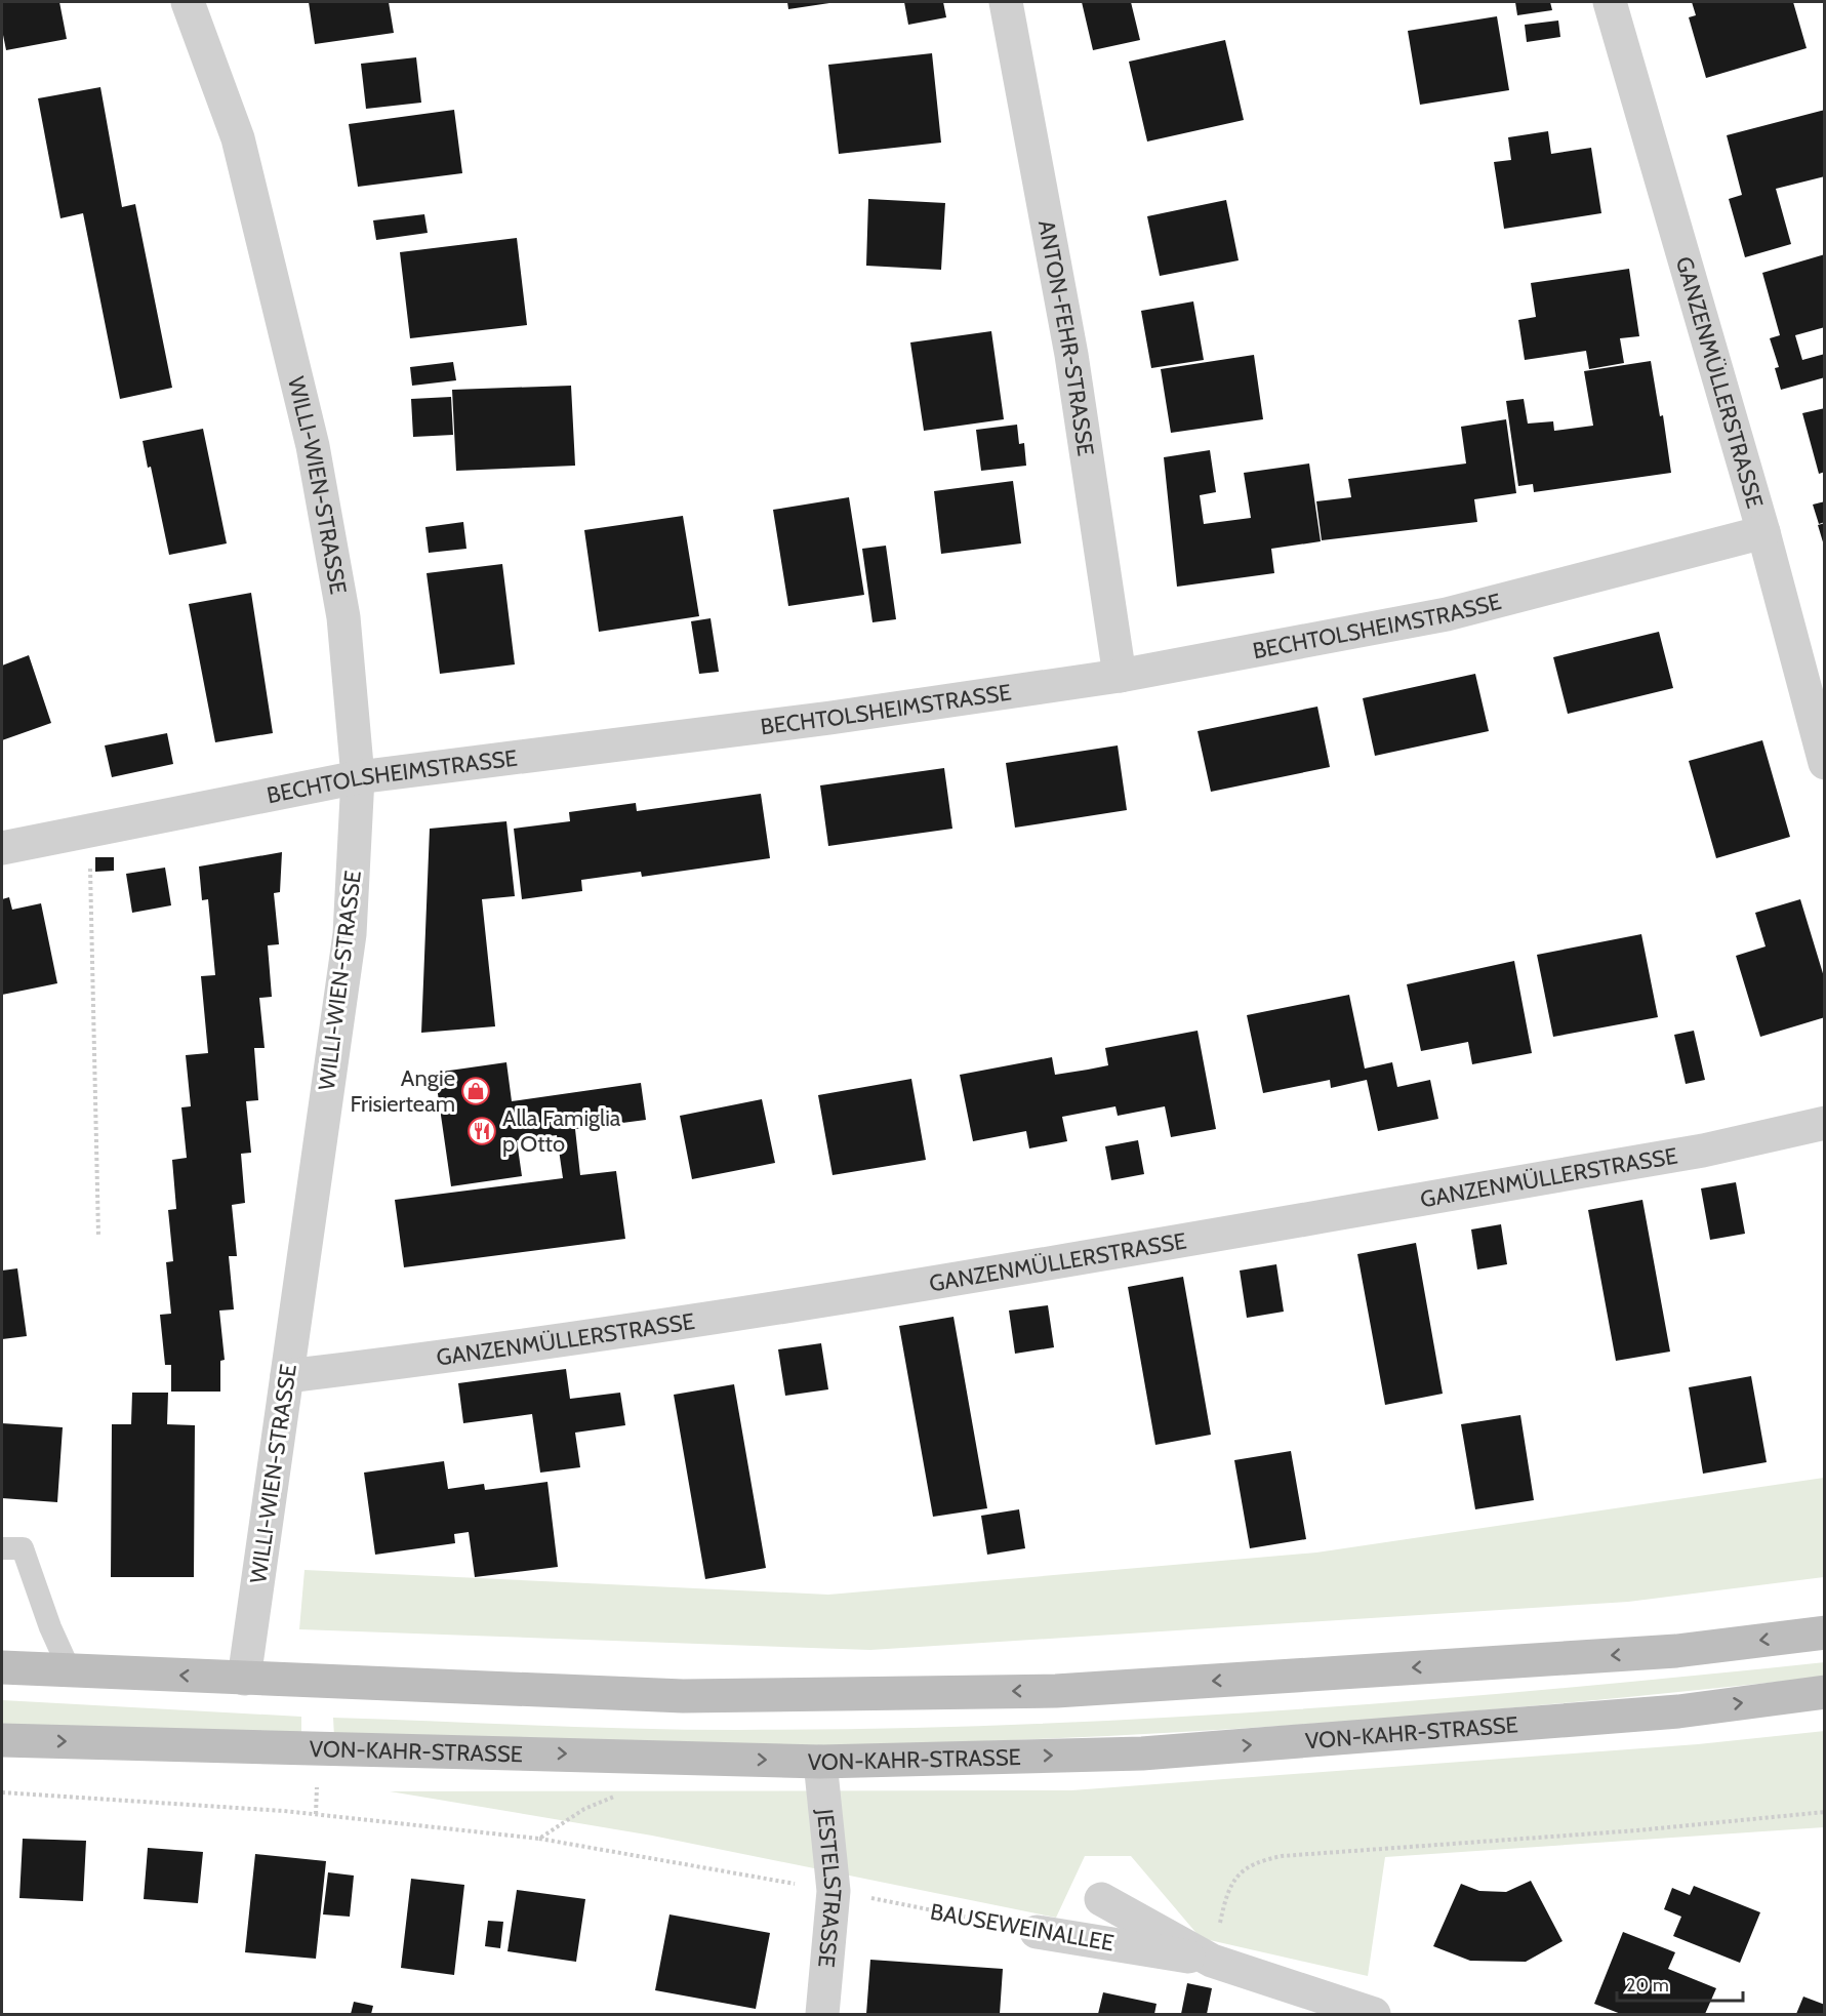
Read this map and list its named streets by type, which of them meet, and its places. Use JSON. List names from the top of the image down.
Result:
{
  "streets": {
    "main road": ["VON-KAHR-STRASSE"],
    "street": [
      "ANTON-FEHR-STRASSE",
      "GANZENMÜLLERSTRASSE",
      "WILLI-WIEN-STRASSE",
      "BECHTOLSHEIMSTRASSE",
      "JESTELSTRASSE",
      "BAUSEWEINALLEE"
    ]
  },
  "crossings": [
    ["ANTON-FEHR-STRASSE", "BECHTOLSHEIMSTRASSE"],
    ["GANZENMÜLLERSTRASSE", "WILLI-WIEN-STRASSE"],
    ["GANZENMÜLLERSTRASSE", "BECHTOLSHEIMSTRASSE"],
    ["WILLI-WIEN-STRASSE", "BECHTOLSHEIMSTRASSE"],
    ["VON-KAHR-STRASSE", "JESTELSTRASSE"],
    ["JESTELSTRASSE", "BAUSEWEINALLEE"]
  ],
  "places": {
    "shop": ["Angie Frisierteam"],
    "restaurant": ["Alla Famiglia p Otto"]
  },
  "scale_bar": "20 m"
}
